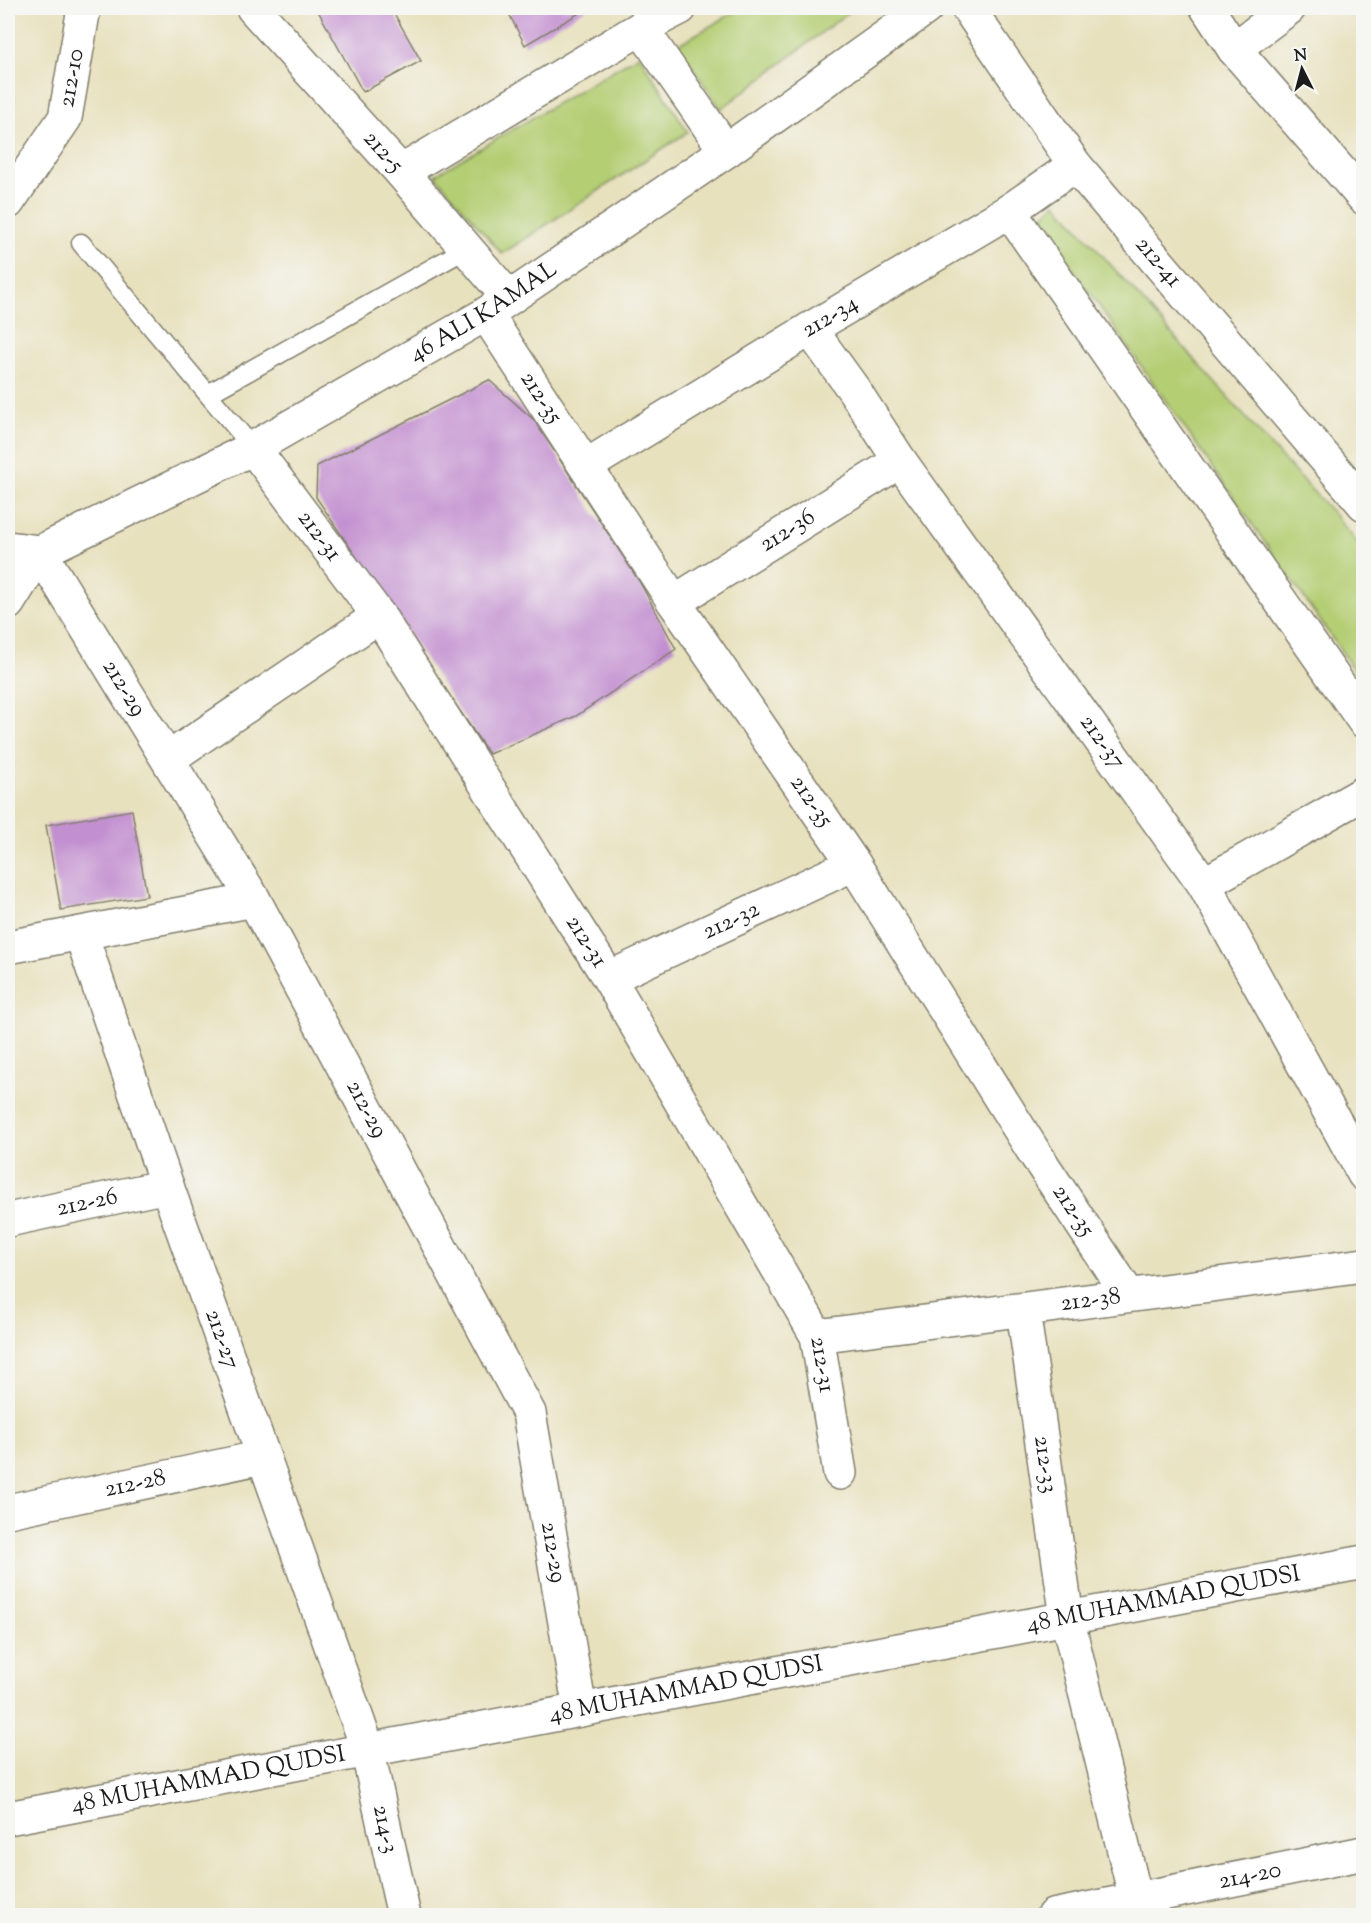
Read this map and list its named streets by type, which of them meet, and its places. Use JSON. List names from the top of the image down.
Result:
{
  "streets": {
    "street": [
      "212-10",
      "212-5",
      "212-41",
      "46 ALI KAMAL",
      "212-34",
      "212-35",
      "212-36",
      "212-31",
      "212-29",
      "212-37",
      "212-32",
      "212-26",
      "212-38",
      "212-27",
      "212-33",
      "212-28",
      "48 MUHAMMAD QUDSI",
      "214-3",
      "214-20"
    ]
  },
  "crossings": [
    ["212-5", "46 ALI KAMAL"],
    ["212-5", "212-35"],
    ["212-41", "212-34"],
    ["46 ALI KAMAL", "212-35"],
    ["46 ALI KAMAL", "212-31"],
    ["46 ALI KAMAL", "212-29"],
    ["212-34", "212-35"],
    ["212-34", "212-37"],
    ["212-35", "212-36"],
    ["212-35", "212-32"],
    ["212-35", "212-38"],
    ["212-36", "212-37"],
    ["212-31", "212-32"],
    ["212-31", "212-38"],
    ["212-29", "48 MUHAMMAD QUDSI"],
    ["212-26", "212-27"],
    ["212-38", "212-33"],
    ["212-27", "212-28"],
    ["212-27", "48 MUHAMMAD QUDSI"],
    ["212-27", "214-3"],
    ["212-33", "48 MUHAMMAD QUDSI"],
    ["212-33", "214-20"],
    ["48 MUHAMMAD QUDSI", "214-3"]
  ],
  "north": "top"
}
